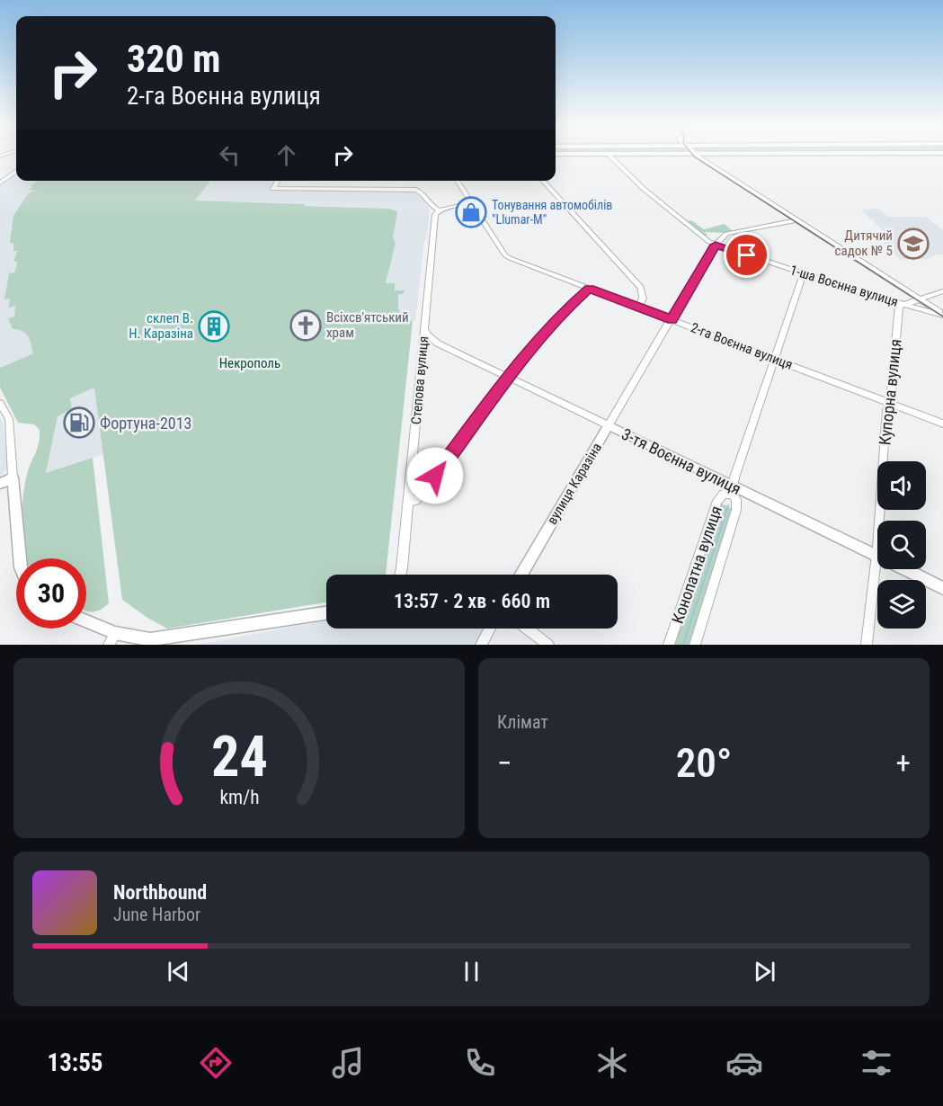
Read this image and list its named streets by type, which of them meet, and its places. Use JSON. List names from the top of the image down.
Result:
{
  "streets": {
    "main road": ["3-тя Воєнна вулиця", "вулиця Каразіна"],
    "street": [
      "1-ша Воєнна вулиця",
      "2-га Воєнна вулиця",
      "Степова вулиця",
      "Купорна вулиця",
      "Конопатна вулиця"
    ]
  },
  "crossings": [
    ["1-ша Воєнна вулиця", "Купорна вулиця"],
    ["1-ша Воєнна вулиця", "вулиця Каразіна"],
    ["1-ша Воєнна вулиця", "Конопатна вулиця"],
    ["2-га Воєнна вулиця", "Купорна вулиця"],
    ["2-га Воєнна вулиця", "вулиця Каразіна"],
    ["2-га Воєнна вулиця", "Конопатна вулиця"],
    ["Степова вулиця", "3-тя Воєнна вулиця"],
    ["Купорна вулиця", "3-тя Воєнна вулиця"],
    ["3-тя Воєнна вулиця", "вулиця Каразіна"],
    ["3-тя Воєнна вулиця", "Конопатна вулиця"]
  ],
  "parks": ["Некрополь"],
  "places": {
    "shop": ["Тонування автомобілів \"Llumar-M\""],
    "school or university": ["Дитячий садок № 5"],
    "church": ["Всіхсв'ятський храм"],
    "building": ["склеп В. Н. Каразіна"],
    "fuel station": ["Фортуна-2013"]
  },
  "page": {
    "turn": ["320 m", "2-га Воєнна вулиця"],
    "limit": "30",
    "trip": "13:57 · 2 хв · 660 m",
    "tile": "Клімат",
    "heat": ["−", "20°", "+"],
    "song": ["Northbound", "June Harbor"],
    "tabs": "13:55",
    "gauge": ["24", "km/h"]
  }
}
